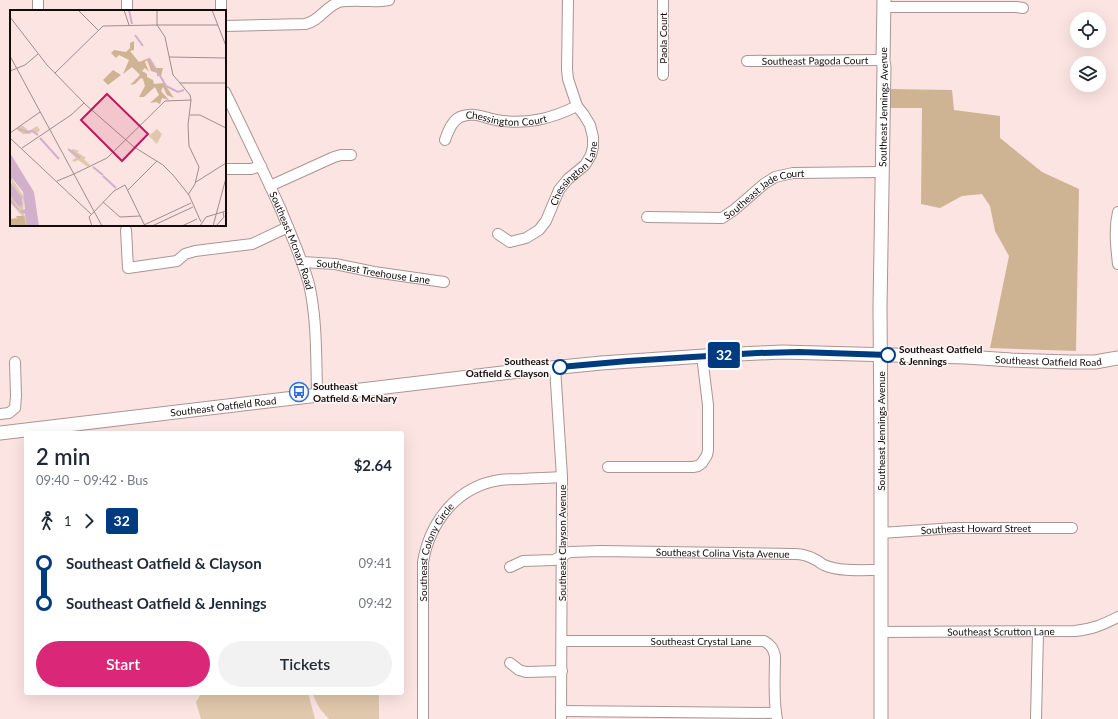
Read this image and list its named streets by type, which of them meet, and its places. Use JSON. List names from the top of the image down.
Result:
{
  "streets": {
    "main road": ["Southeast Jennings Avenue", "Southeast Oatfield Road"],
    "street": [
      "Paola Court",
      "Southeast Pagoda Court",
      "Chessington Court",
      "Chessington Lane",
      "Southeast Jade Court",
      "Southeast Mcnary Road",
      "Southeast Treehouse Lane",
      "Southeast Howard Street",
      "Southeast Clayson Avenue",
      "Southeast Colina Vista Avenue",
      "Southeast Colony Circle",
      "Southeast Scrutton Lane",
      "Southeast Crystal Lane"
    ]
  },
  "crossings": [
    ["Southeast Pagoda Court", "Southeast Jennings Avenue"],
    ["Southeast Jennings Avenue", "Southeast Jade Court"],
    ["Southeast Jennings Avenue", "Southeast Oatfield Road"],
    ["Southeast Jennings Avenue", "Southeast Howard Street"],
    ["Southeast Jennings Avenue", "Southeast Colina Vista Avenue"],
    ["Southeast Jennings Avenue", "Southeast Scrutton Lane"],
    ["Chessington Court", "Chessington Lane"],
    ["Southeast Mcnary Road", "Southeast Treehouse Lane"],
    ["Southeast Mcnary Road", "Southeast Oatfield Road"],
    ["Southeast Oatfield Road", "Southeast Clayson Avenue"],
    ["Southeast Clayson Avenue", "Southeast Colina Vista Avenue"],
    ["Southeast Clayson Avenue", "Southeast Colony Circle"],
    ["Southeast Clayson Avenue", "Southeast Crystal Lane"]
  ],
  "places": {
    "other": ["Southeast Oatfield & Jennings", "Southeast Oatfield & Clayson"],
    "bus stop": ["Southeast Oatfield & McNary"]
  },
  "lines": ["bus line 32"],
  "page": {
    "on_map": "32",
    "heading": ["2 min", "09:40 – 09:42 · Bus", "$2.64"],
    "legs": ["1", "32"],
    "list": [
      {
        "name": "Southeast Oatfield & Clayson",
        "value": "09:41"
      },
      {
        "name": "Southeast Oatfield & Jennings",
        "value": "09:42"
      }
    ],
    "buttons": ["Start", "Tickets"]
  }
}
